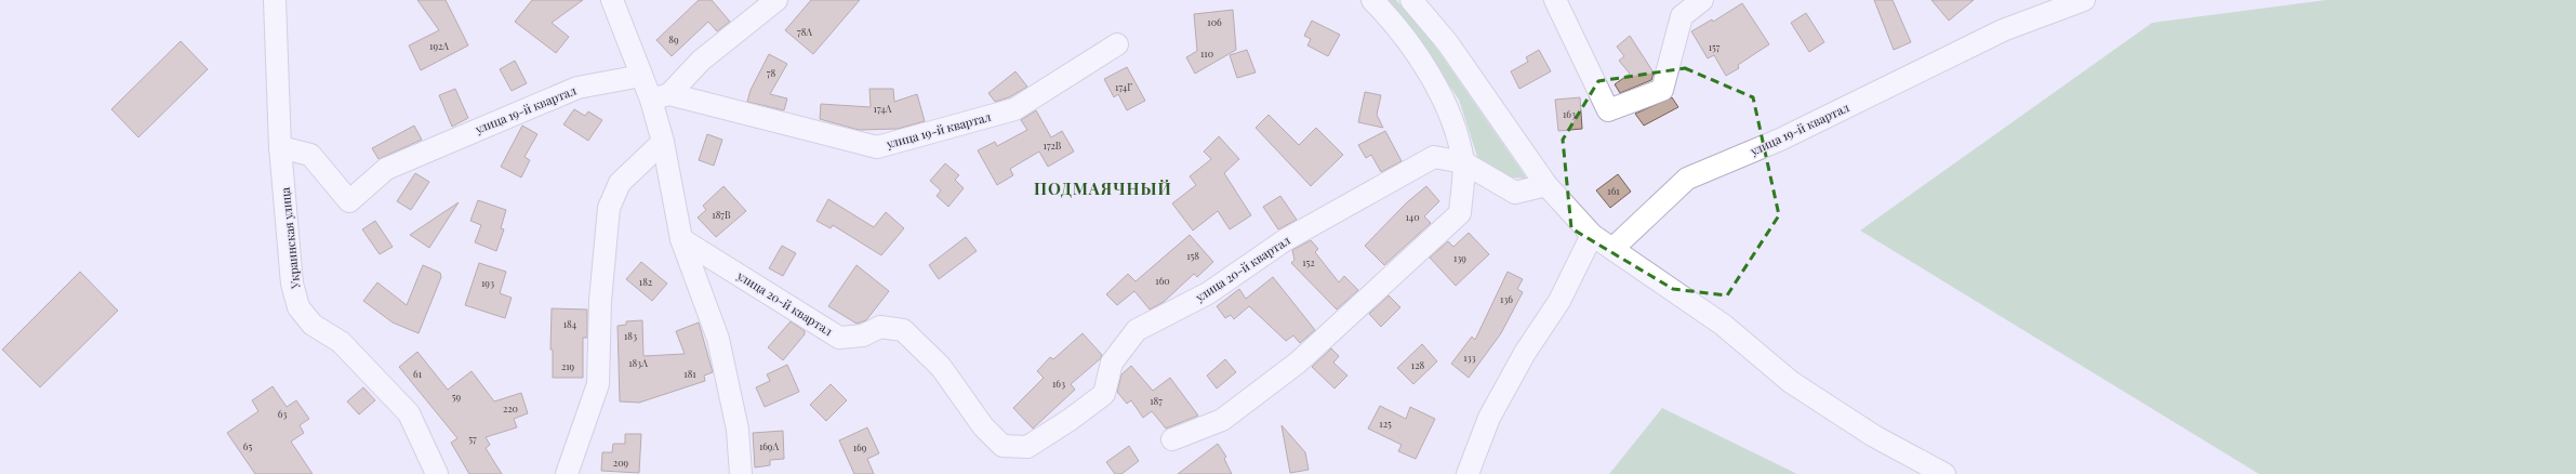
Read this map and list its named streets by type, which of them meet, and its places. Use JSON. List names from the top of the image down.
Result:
{
  "streets": {
    "street": ["улица 19-й квартал", "Украинская улица", "улица 20-й квартал"]
  },
  "crossings": [
    ["улица 19-й квартал", "Украинская улица"]
  ],
  "districts": ["ПОДМАЯЧНЫЙ"],
  "house_numbers": [
    "106",
    "78А",
    "89",
    "192А",
    "157",
    "110",
    "78",
    "174Г",
    "174А",
    "163",
    "172В",
    "161",
    "187В",
    "140",
    "158",
    "139",
    "152",
    "160",
    "182",
    "193",
    "136",
    "184",
    "183",
    "133",
    "183А",
    "128",
    "219",
    "61",
    "181",
    "163",
    "59",
    "187",
    "220",
    "63",
    "125",
    "57",
    "65",
    "169А",
    "169",
    "209"
  ]
}
